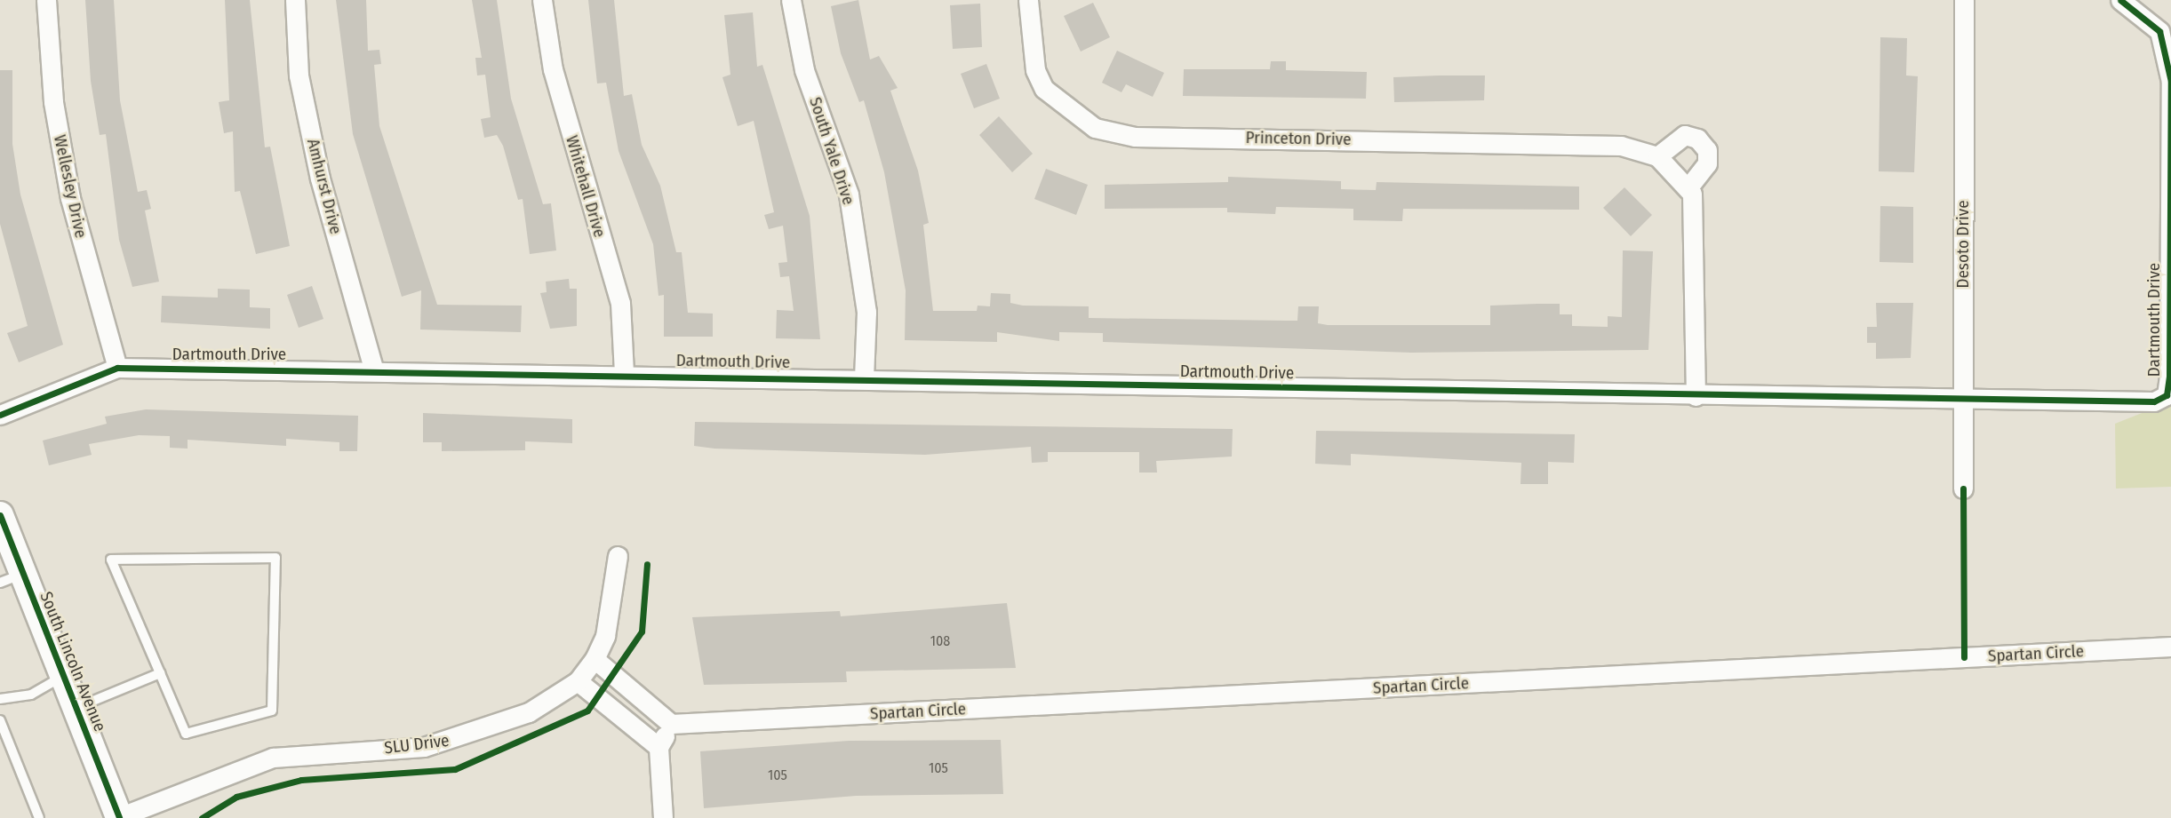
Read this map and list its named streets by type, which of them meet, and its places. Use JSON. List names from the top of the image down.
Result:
{
  "streets": {
    "main road": ["South Lincoln Avenue"],
    "street": [
      "Princeton Drive",
      "South Yale Drive",
      "Wellesley Drive",
      "Amhurst Drive",
      "Whitehall Drive",
      "Desoto Drive",
      "Dartmouth Drive",
      "Spartan Circle",
      "SLU Drive"
    ]
  },
  "crossings": [
    ["South Yale Drive", "Dartmouth Drive"],
    ["Wellesley Drive", "Dartmouth Drive"],
    ["Amhurst Drive", "Dartmouth Drive"],
    ["Whitehall Drive", "Dartmouth Drive"],
    ["Desoto Drive", "Dartmouth Drive"],
    ["South Lincoln Avenue", "SLU Drive"]
  ],
  "house_numbers": ["108", "105", "105"]
}
